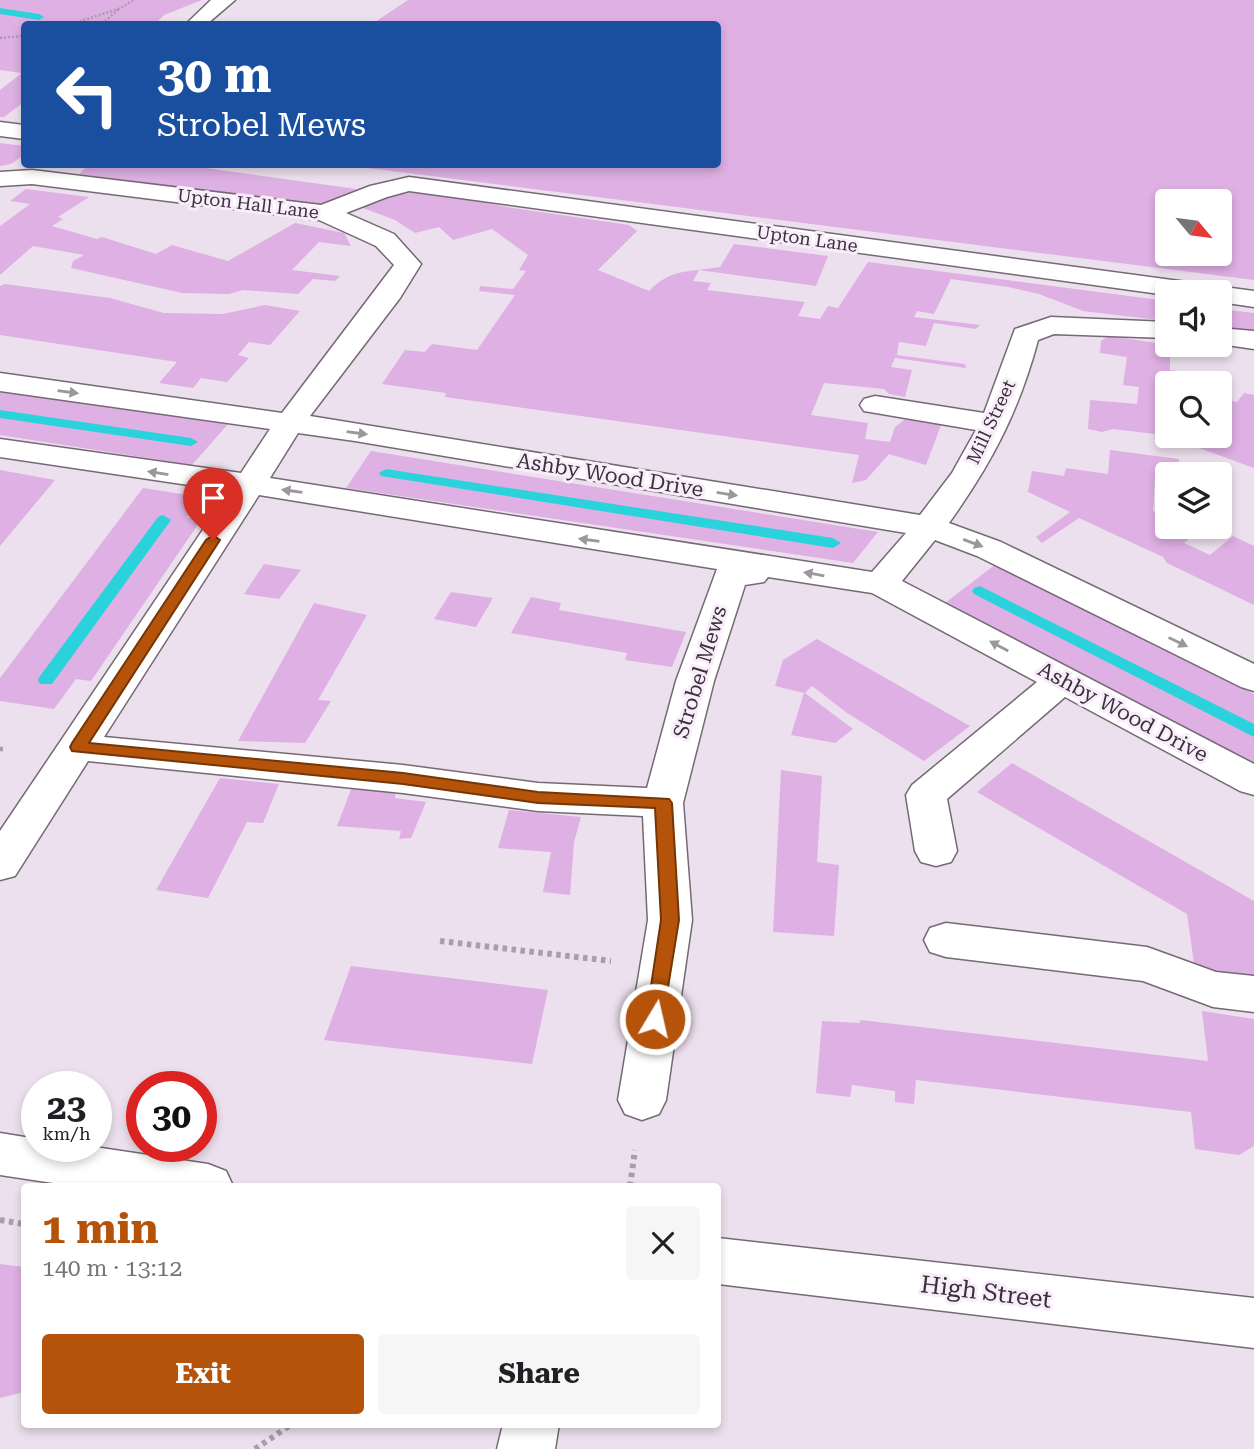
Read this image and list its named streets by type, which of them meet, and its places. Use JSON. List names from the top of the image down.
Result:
{
  "streets": {
    "street": [
      "Upton Hall Lane",
      "Upton Lane",
      "Mill Street",
      "Ashby Wood Drive",
      "Strobel Mews",
      "High Street"
    ]
  },
  "crossings": [
    ["Upton Hall Lane", "Upton Lane"],
    ["Upton Hall Lane", "Ashby Wood Drive"],
    ["Mill Street", "Ashby Wood Drive"],
    ["Ashby Wood Drive", "Strobel Mews"]
  ],
  "north": "bottom right",
  "page": {
    "turn": ["30 m", "Strobel Mews"],
    "speed": "23 km/h",
    "limit": "30",
    "heading": ["1 min", "140 m · 13:12"],
    "buttons": ["Exit", "Share"]
  }
}
